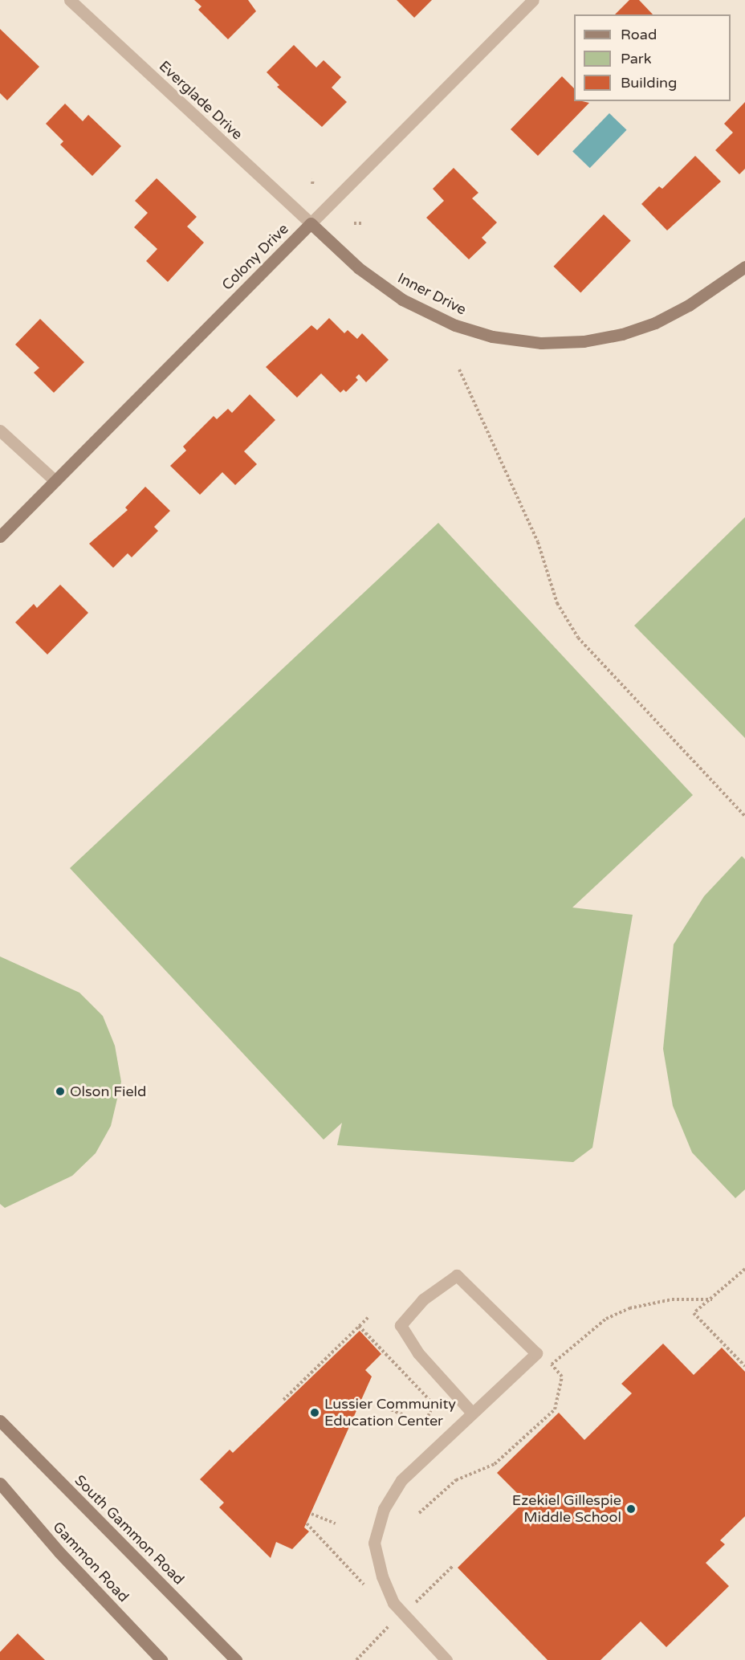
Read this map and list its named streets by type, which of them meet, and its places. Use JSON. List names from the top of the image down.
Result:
{
  "streets": {
    "street": [
      "Everglade Drive",
      "Colony Drive",
      "Inner Drive",
      "South Gammon Road",
      "Gammon Road"
    ]
  },
  "crossings": [
    ["Everglade Drive", "Colony Drive"],
    ["Everglade Drive", "Inner Drive"],
    ["Colony Drive", "Inner Drive"]
  ],
  "places": ["Olson Field", "Lussier Community Education Center", "Ezekiel Gillespie Middle School"],
  "legend": ["Road", "Park", "Building"]
}
